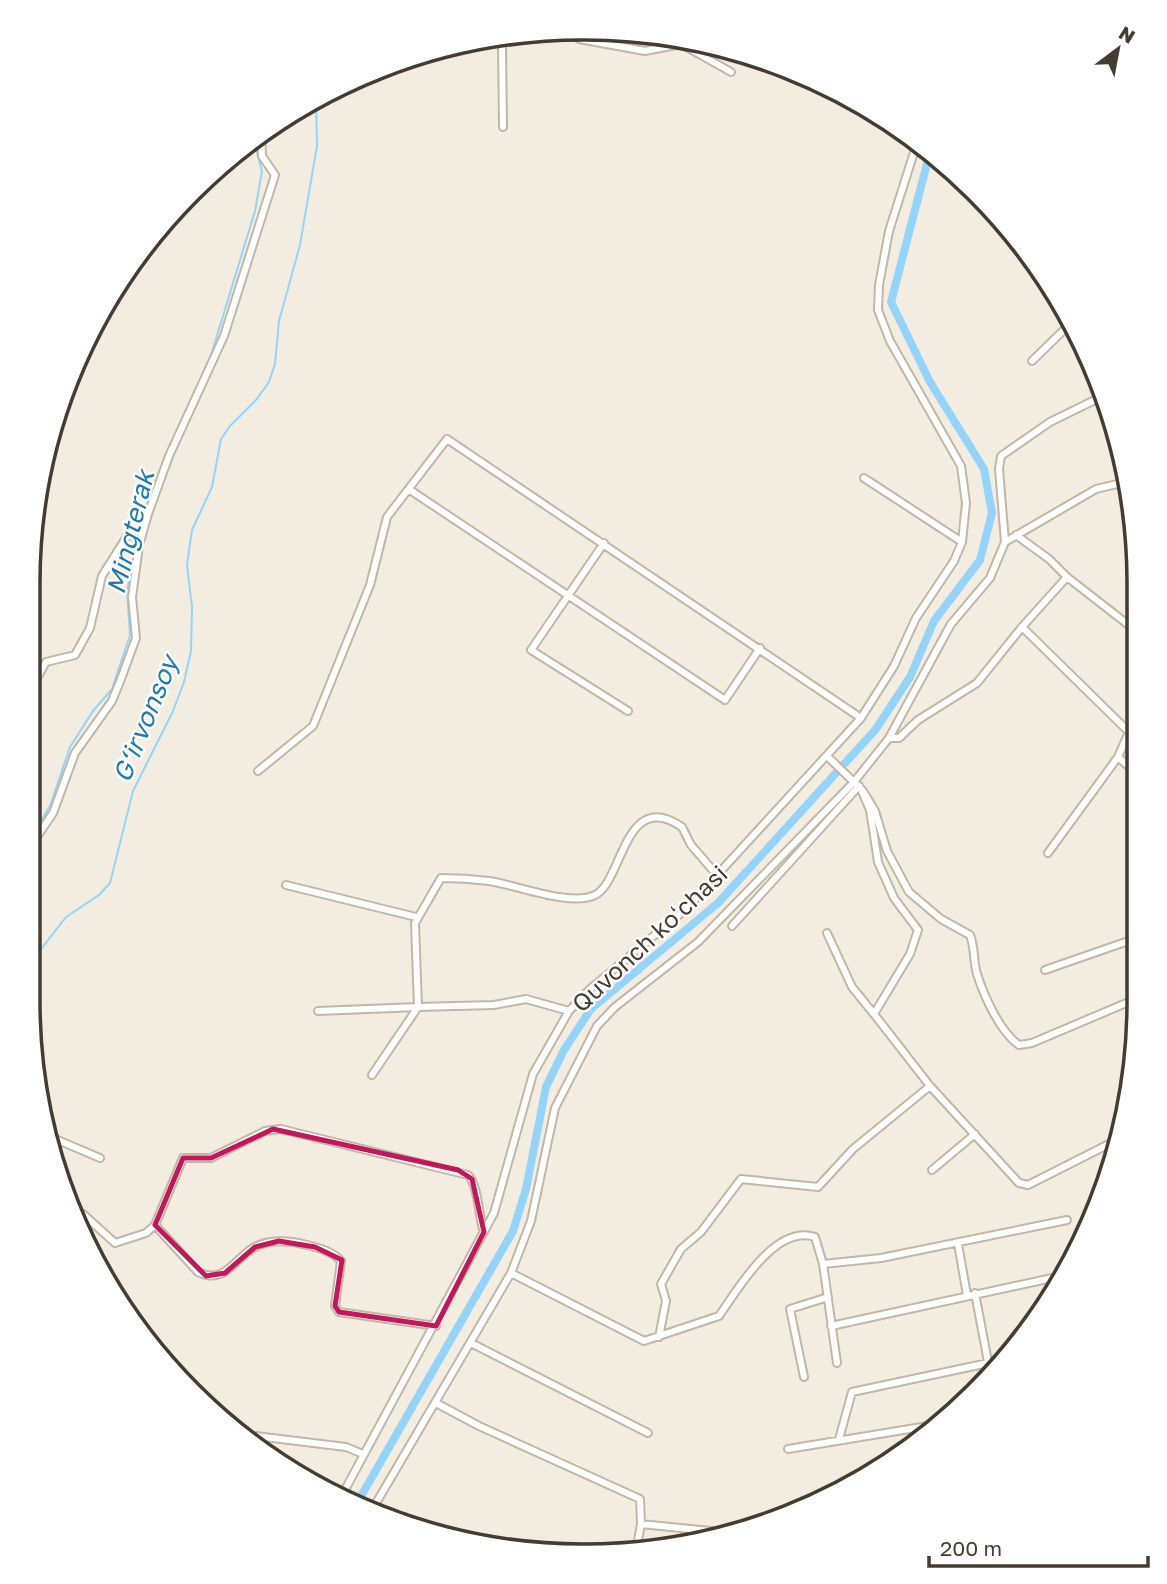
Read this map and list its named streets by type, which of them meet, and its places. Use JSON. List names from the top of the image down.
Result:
{
  "streets": {
    "street": ["Quvonch koʻchasi"]
  },
  "water": ["Mingterak", "G‘irvonsoy"],
  "scale_bar": "200 m",
  "north": "top right"
}
